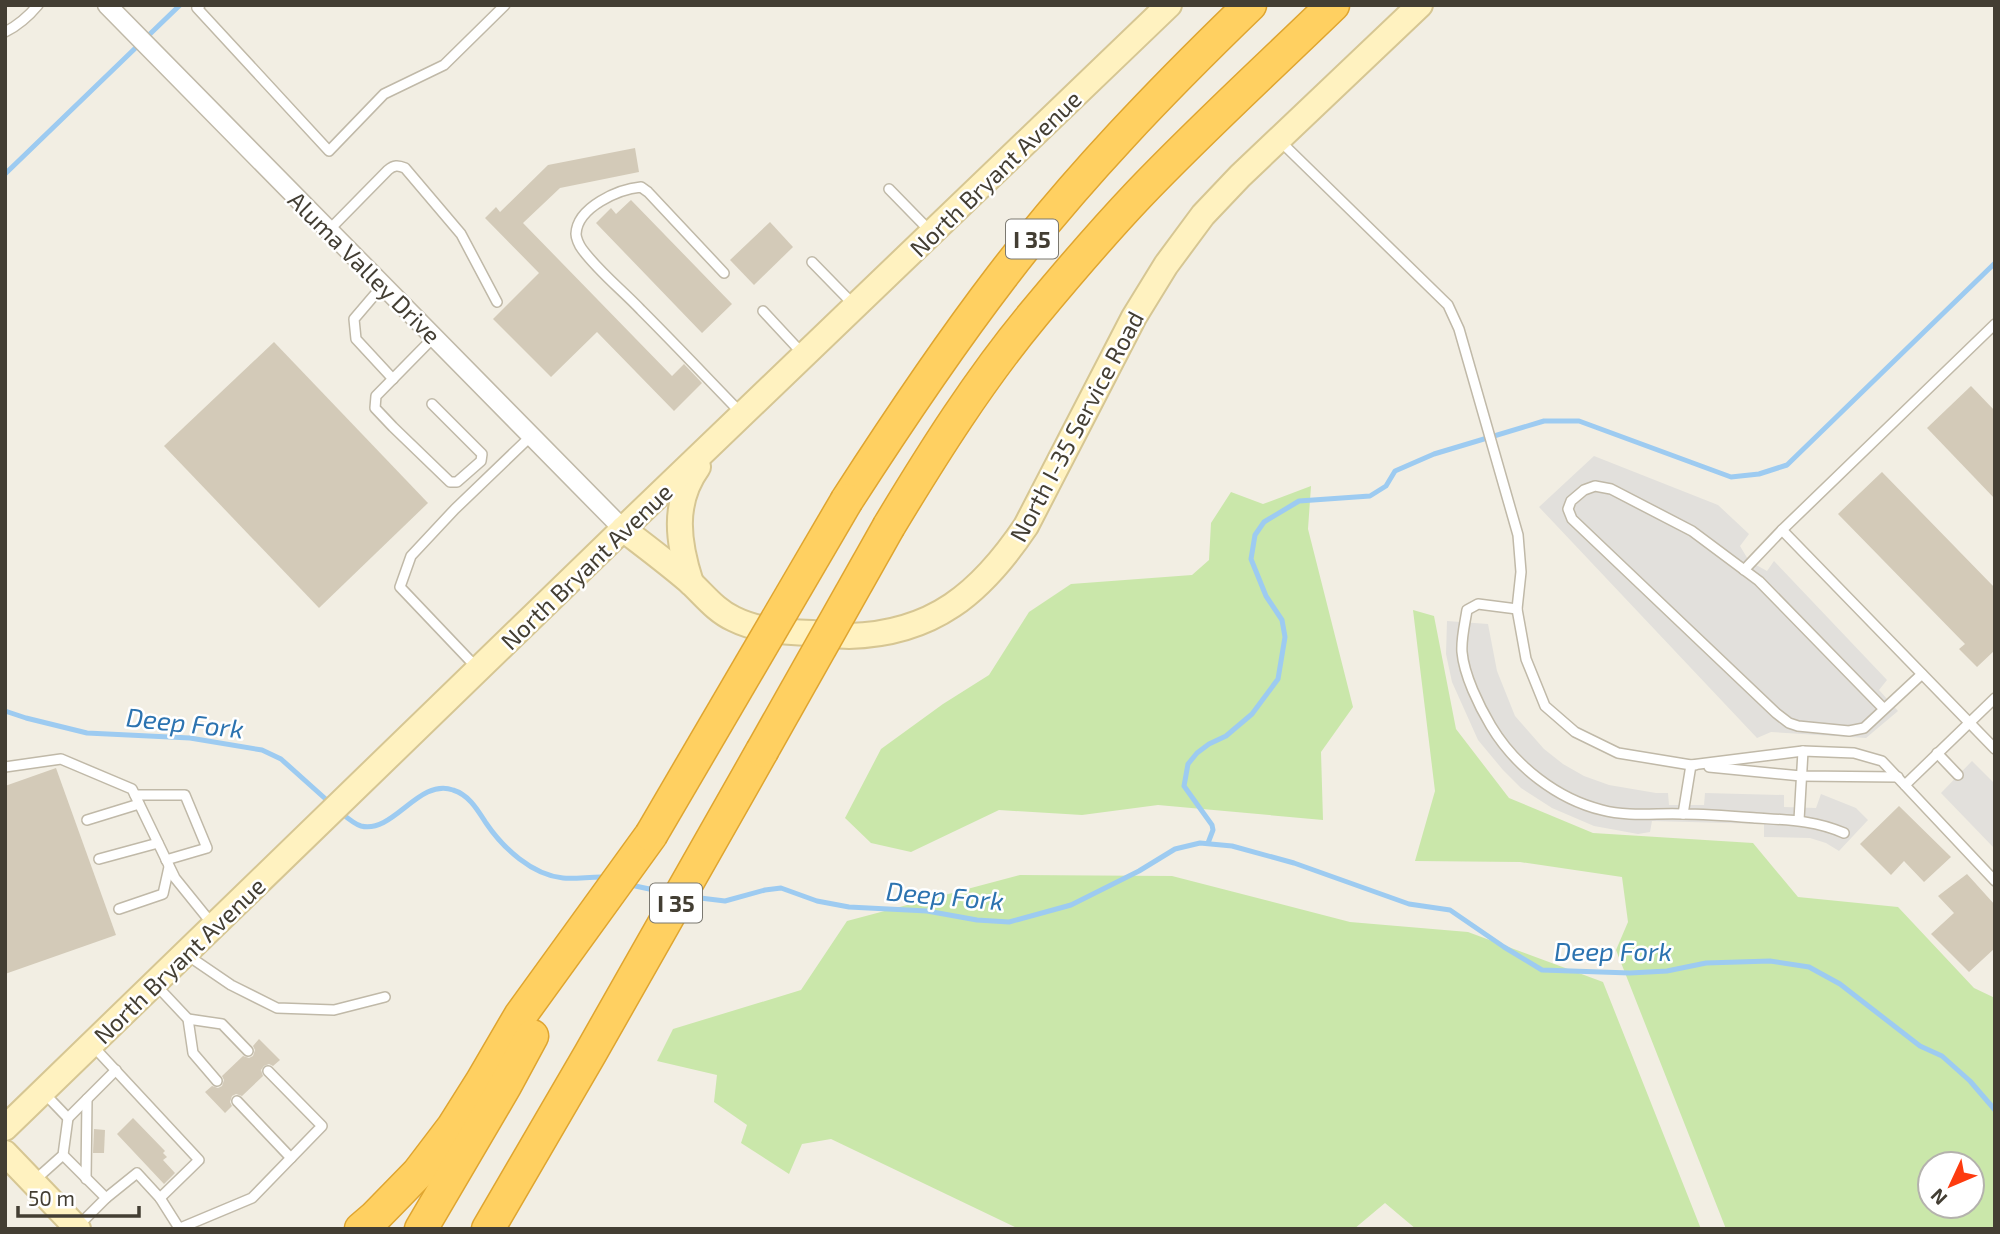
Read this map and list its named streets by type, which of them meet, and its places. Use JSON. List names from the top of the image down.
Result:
{
  "streets": {
    "highway": ["I 35"],
    "main road": ["North Bryant Avenue", "North I-35 Service Road"],
    "street": ["Aluma Valley Drive"]
  },
  "crossings": [
    ["North Bryant Avenue", "Aluma Valley Drive"],
    ["North Bryant Avenue", "North I-35 Service Road"],
    ["Aluma Valley Drive", "North I-35 Service Road"]
  ],
  "water": ["Deep Fork"],
  "scale_bar": "50 m",
  "north": "bottom left"
}
